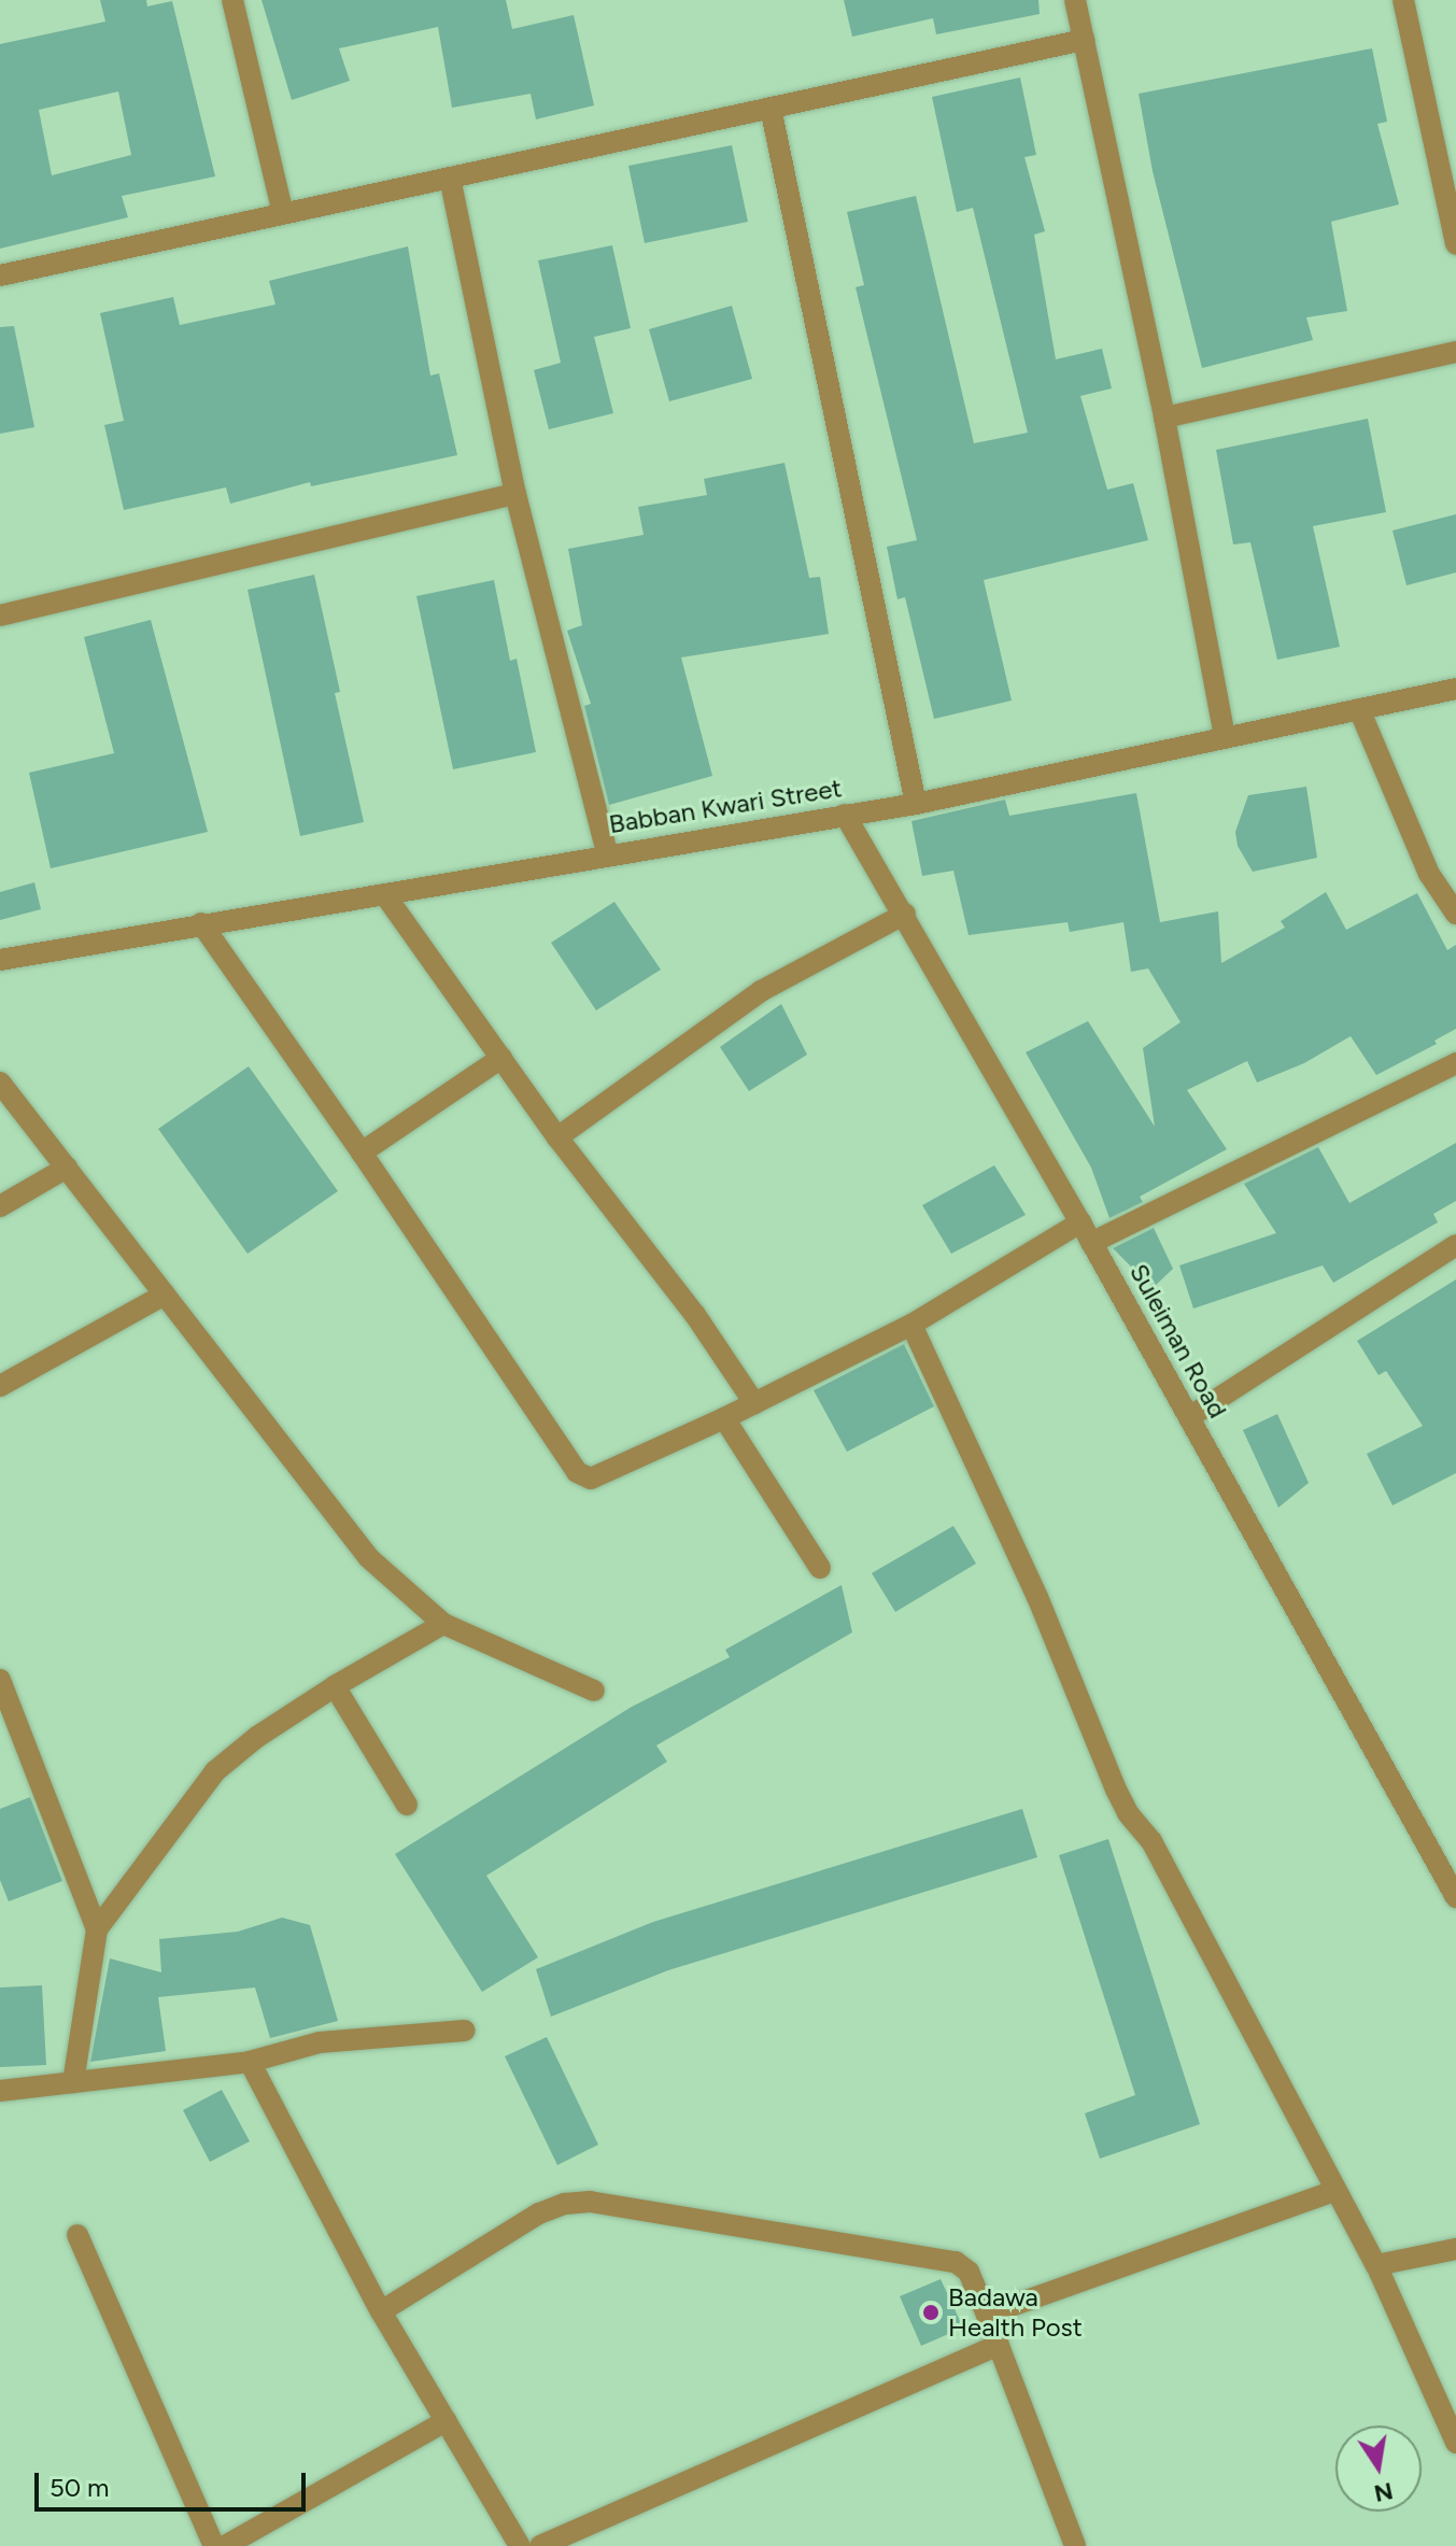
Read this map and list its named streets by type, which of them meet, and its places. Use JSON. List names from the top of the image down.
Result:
{
  "streets": {
    "street": ["Babban Kwari Street", "Suleiman Road"]
  },
  "crossings": [
    ["Babban Kwari Street", "Suleiman Road"]
  ],
  "places": ["Badawa Health Post"],
  "scale_bar": "50 m",
  "north": "bottom"
}
